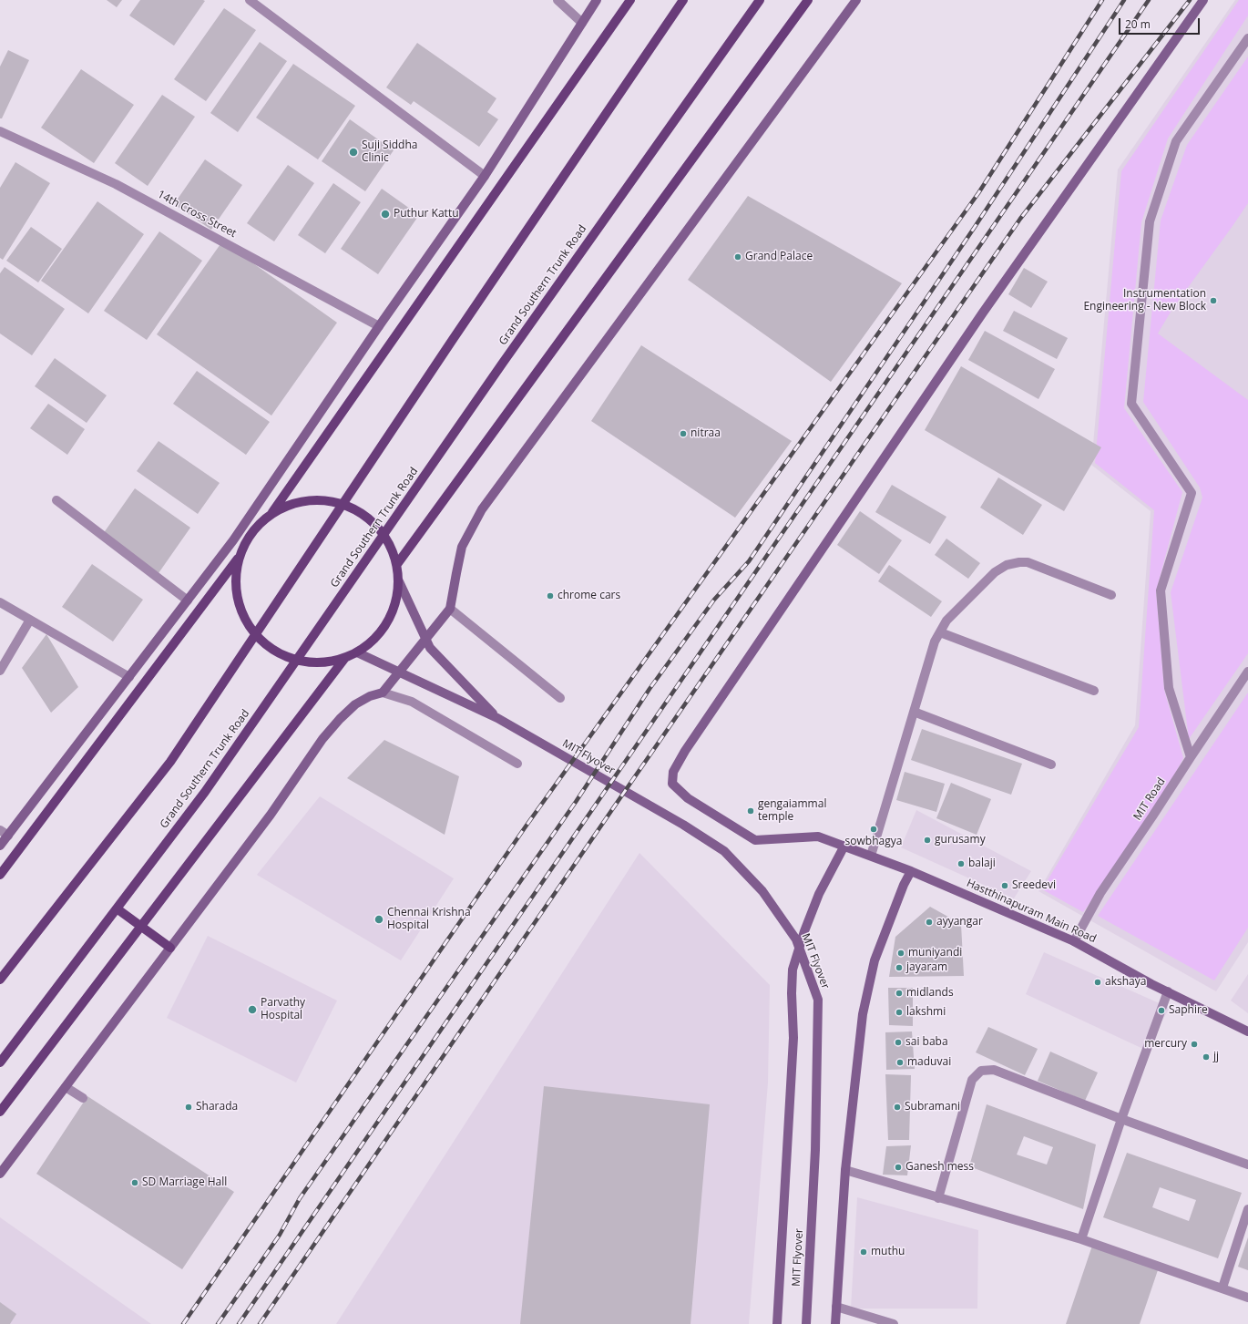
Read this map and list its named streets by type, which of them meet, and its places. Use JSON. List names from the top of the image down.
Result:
{
  "streets": {
    "main road": ["Grand Southern Trunk Road"],
    "street": [
      "14th Cross Street",
      "MIT Flyover",
      "MIT Road",
      "Hastthinapuram Main Road"
    ]
  },
  "crossings": [
    ["MIT Road", "Hastthinapuram Main Road"]
  ],
  "places": [
    "Suji Siddha Clinic",
    "Puthur Kattu",
    "Grand Palace",
    "Instrumentation Engineering - New Block",
    "nitraa",
    "chrome cars",
    "gengaiammal temple",
    "sowbhagya",
    "gurusamy",
    "balaji",
    "Sreedevi",
    "Chennai Krishna Hospital",
    "ayyangar",
    "muniyandi",
    "jayaram",
    "akshaya",
    "midlands",
    "Parvathy Hospital",
    "Saphire",
    "lakshmi",
    "sai baba",
    "mercury",
    "jj",
    "maduvai",
    "Sharada",
    "Subramani",
    "Ganesh mess",
    "SD Marriage Hall",
    "muthu"
  ],
  "scale_bar": "20 m"
}
